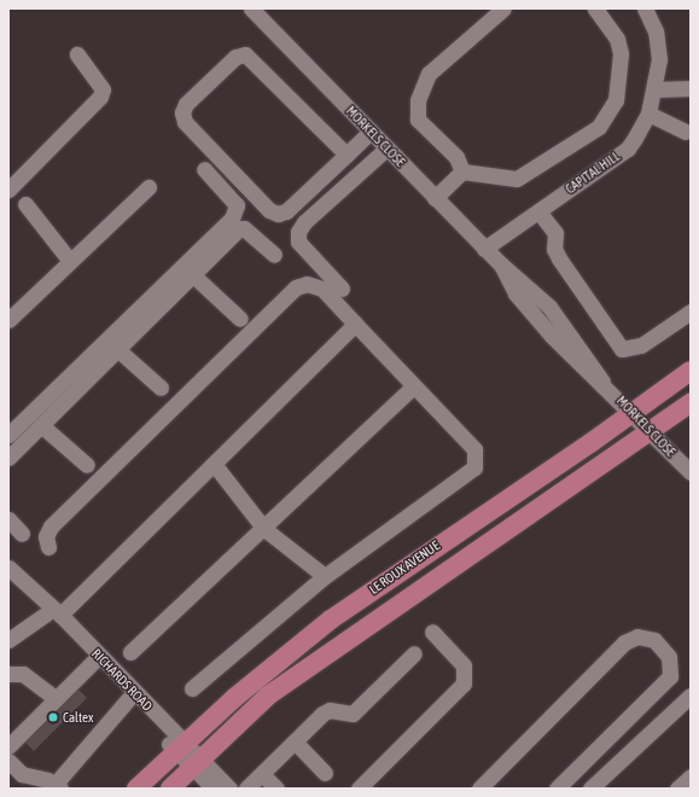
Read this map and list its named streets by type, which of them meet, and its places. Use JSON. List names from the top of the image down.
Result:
{
  "streets": {
    "main road": ["LE ROUX AVENUE"],
    "street": ["MORKELS CLOSE", "CAPITAL HILL", "RICHARDS ROAD"]
  },
  "crossings": [
    ["MORKELS CLOSE", "CAPITAL HILL"],
    ["MORKELS CLOSE", "LE ROUX AVENUE"],
    ["LE ROUX AVENUE", "RICHARDS ROAD"]
  ],
  "places": ["Caltex"]
}
